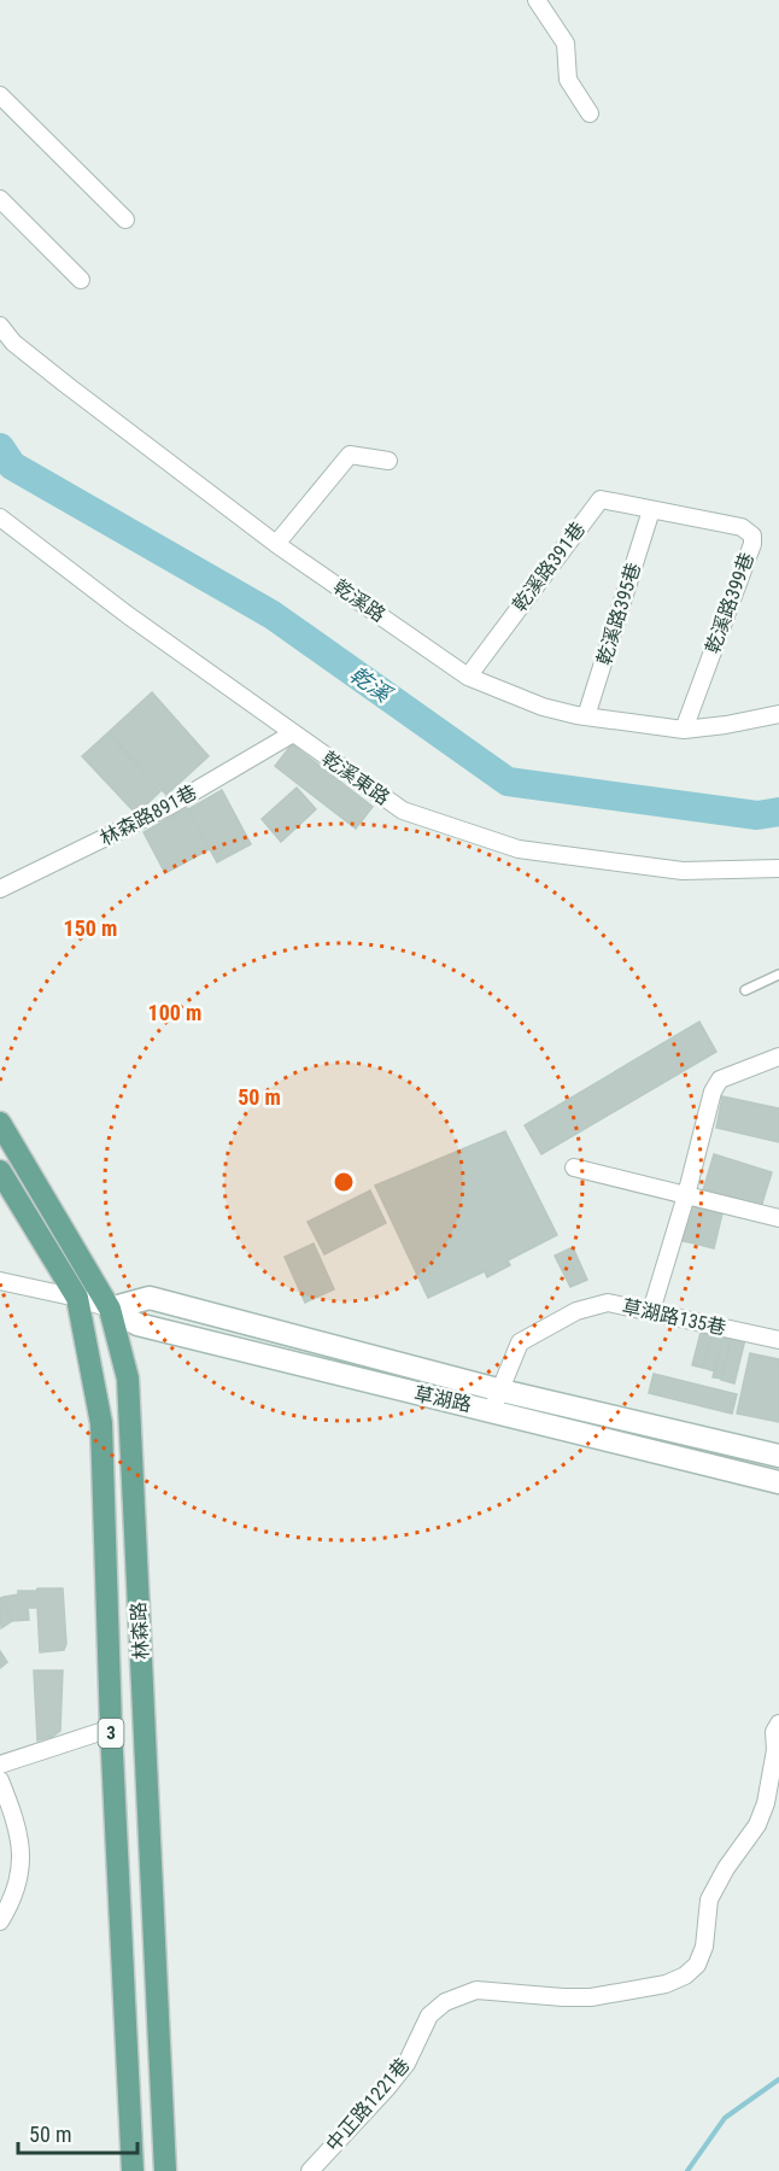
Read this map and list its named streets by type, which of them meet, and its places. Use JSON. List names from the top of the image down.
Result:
{
  "streets": {
    "main road": ["林森路", "3"],
    "street": [
      "乾溪路391巷",
      "乾溪路",
      "乾溪路399巷",
      "乾溪路395巷",
      "乾溪東路",
      "林森路891巷",
      "草湖路135巷",
      "草湖路",
      "中正路1221巷"
    ]
  },
  "crossings": [
    ["乾溪路391巷", "乾溪路"],
    ["乾溪路391巷", "乾溪路399巷"],
    ["乾溪路391巷", "乾溪路395巷"],
    ["乾溪路", "乾溪路399巷"],
    ["乾溪路", "乾溪路395巷"],
    ["乾溪路399巷", "乾溪路395巷"],
    ["乾溪東路", "林森路891巷"],
    ["草湖路135巷", "草湖路"],
    ["草湖路", "林森路"]
  ],
  "water": ["乾溪"],
  "scale_bar": "50 m",
  "rings": ["150 m", "100 m", "50 m"]
}
